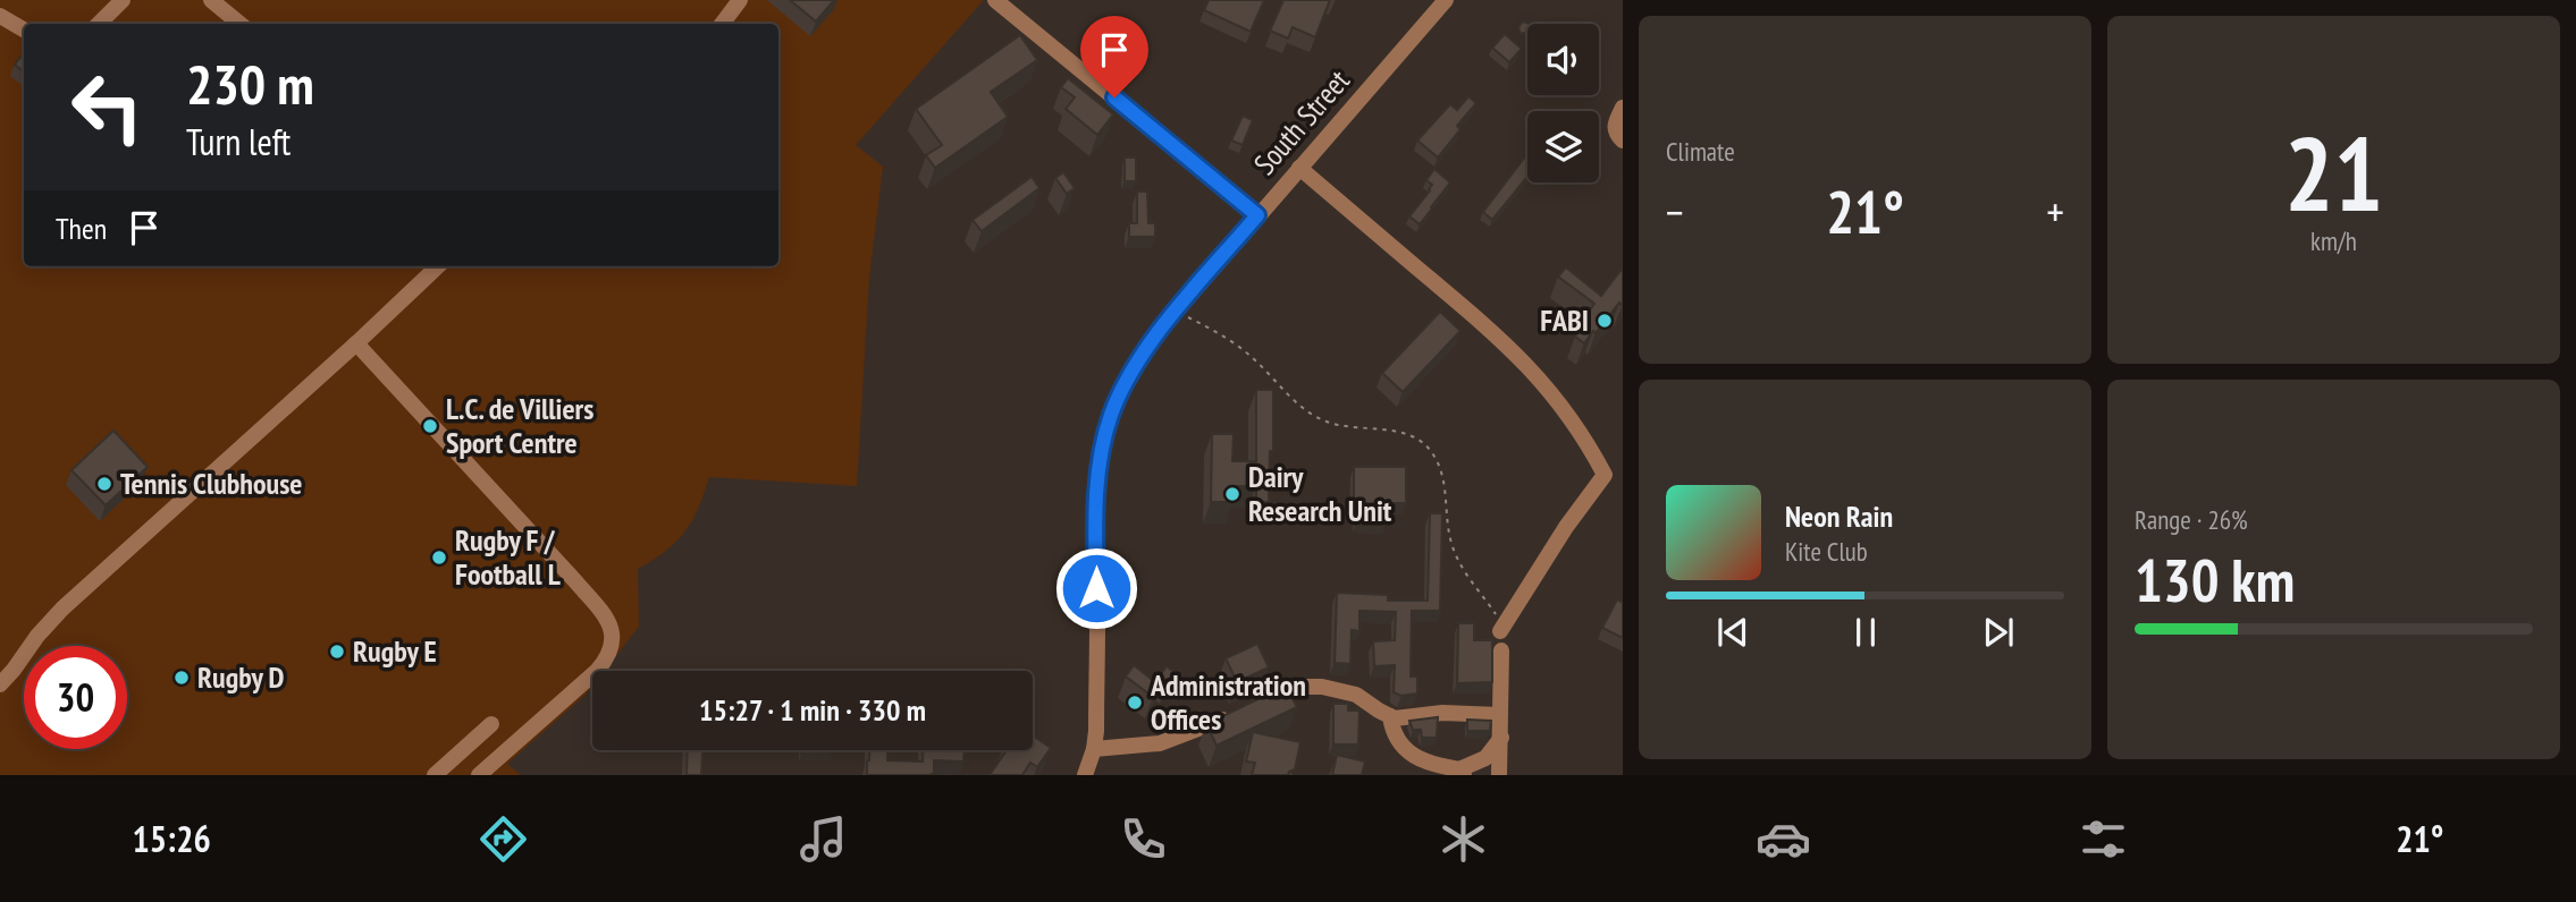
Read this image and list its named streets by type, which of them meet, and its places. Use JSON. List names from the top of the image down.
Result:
{
  "streets": {
    "street": ["South Street"]
  },
  "places": [
    "FABI",
    "L.C. de Villiers Sport Centre",
    "Tennis Clubhouse",
    "Dairy Research Unit",
    "Rugby F / Football L",
    "Rugby E",
    "Rugby D",
    "Administration Offices"
  ],
  "page": {
    "tile": [
      "Climate",
      ["21", "km/h"],
      ["Range · 26%", "130 km"]
    ],
    "turn": ["230 m", "Turn left"],
    "heat": ["−", "21°", "+"],
    "then": "Then",
    "song": ["Neon Rain", "Kite Club"],
    "limit": "30",
    "trip": "15:27 · 1 min · 330 m",
    "tabs": ["15:26", "21°"]
  }
}
